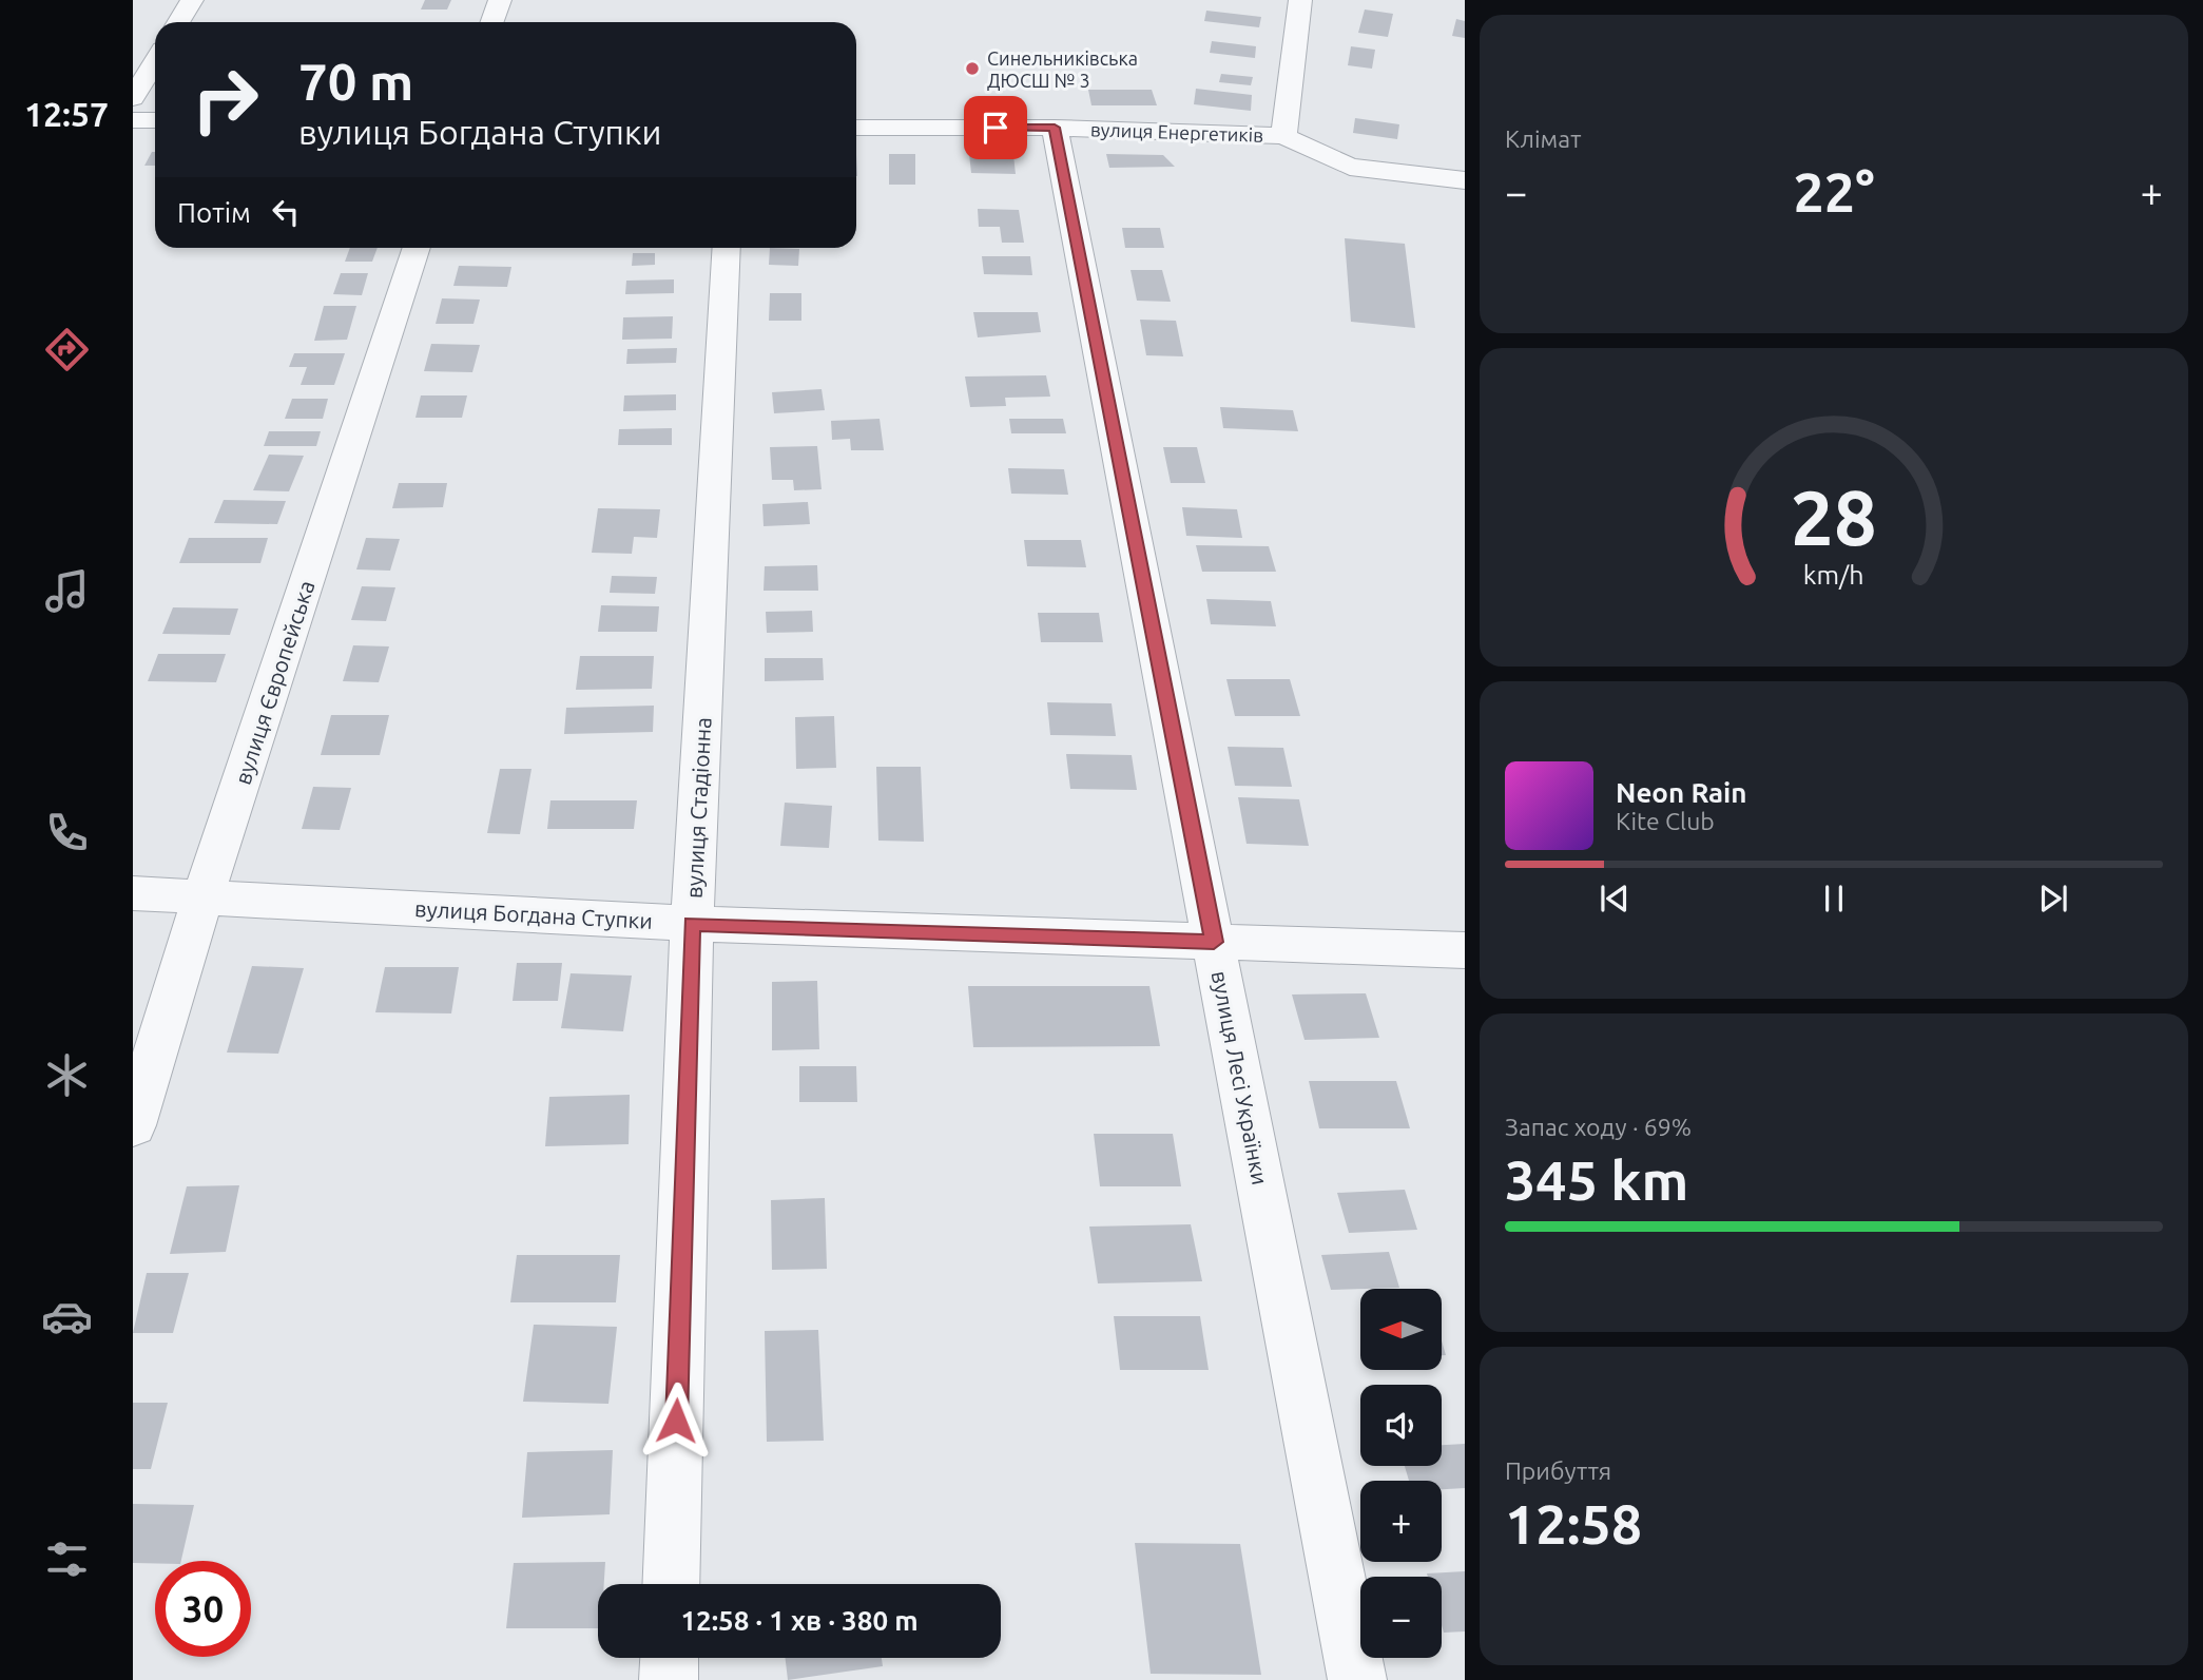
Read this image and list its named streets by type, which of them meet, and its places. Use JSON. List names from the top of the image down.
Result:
{
  "streets": {
    "street": [
      "вулиця Енергетиків",
      "вулиця Європейська",
      "вулиця Стадіонна",
      "вулиця Богдана Ступки",
      "вулиця Лесі Українки"
    ]
  },
  "crossings": [
    ["вулиця Енергетиків", "вулиця Лесі Українки"],
    ["вулиця Європейська", "вулиця Богдана Ступки"],
    ["вулиця Стадіонна", "вулиця Богдана Ступки"],
    ["вулиця Богдана Ступки", "вулиця Лесі Українки"]
  ],
  "places": ["Синельниківська ДЮСШ № 3"],
  "north": "left",
  "page": {
    "tabs": "12:57",
    "tile": [
      "Клімат",
      ["Запас ходу · 69%", "345 km"],
      ["Прибуття", "12:58"]
    ],
    "turn": ["70 m", "вулиця Богдана Ступки"],
    "heat": ["−", "22°", "+"],
    "then": "Потім",
    "song": ["Neon Rain", "Kite Club"],
    "map_buttons": ["+", "−"],
    "limit": "30",
    "trip": "12:58 · 1 хв · 380 m",
    "gauge": ["28", "km/h"]
  }
}
